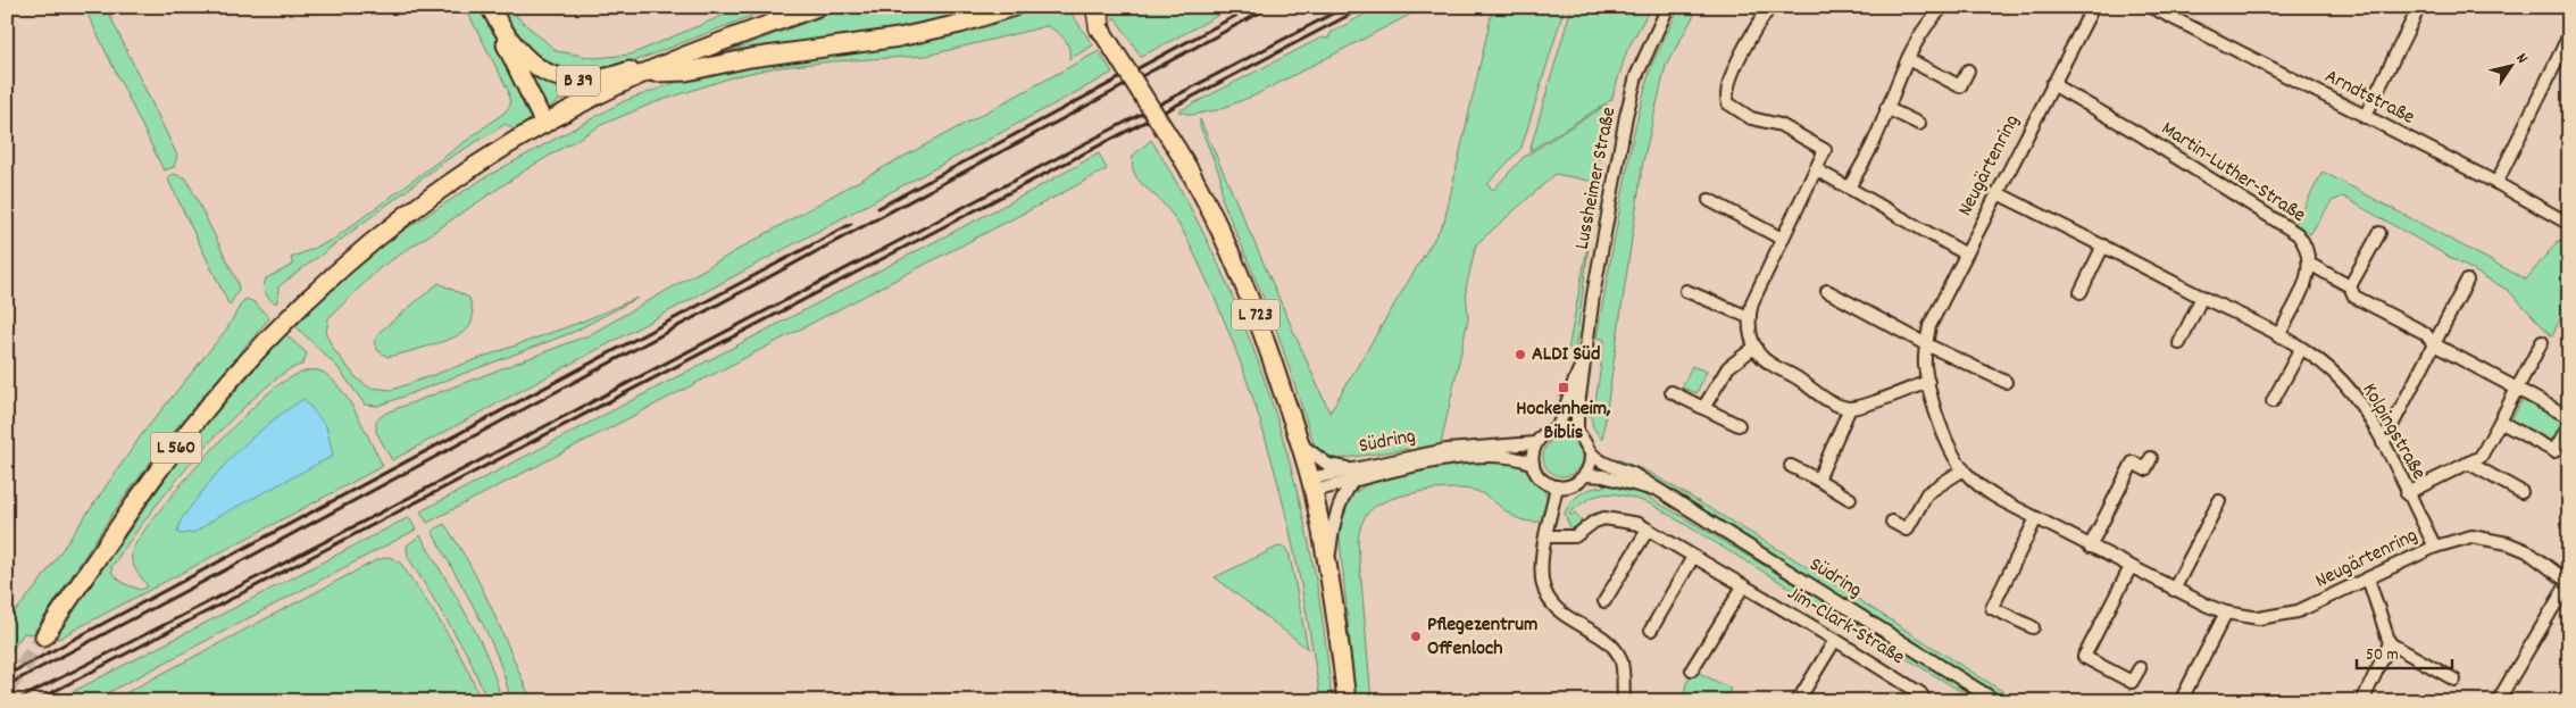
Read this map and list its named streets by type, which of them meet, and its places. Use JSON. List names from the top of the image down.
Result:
{
  "streets": {
    "main road": ["B 39", "L 723", "L 560"],
    "street": [
      "Arndtstraße",
      "Neugärtenring",
      "Martin-Luther-Straße",
      "Lussheimer Straße",
      "Kolpingstraße",
      "Südring",
      "Jim-Clark-Straße"
    ]
  },
  "crossings": [
    ["B 39", "L 560"],
    ["Neugärtenring", "Martin-Luther-Straße"],
    ["Neugärtenring", "Kolpingstraße"],
    ["Lussheimer Straße", "Südring"],
    ["L 723", "Südring"]
  ],
  "places": {
    "other": ["ALDI Süd", "Pflegezentrum Offenloch"],
    "transit": ["Hockenheim, Biblis"]
  },
  "scale_bar": "50 m",
  "north": "top right"
}
